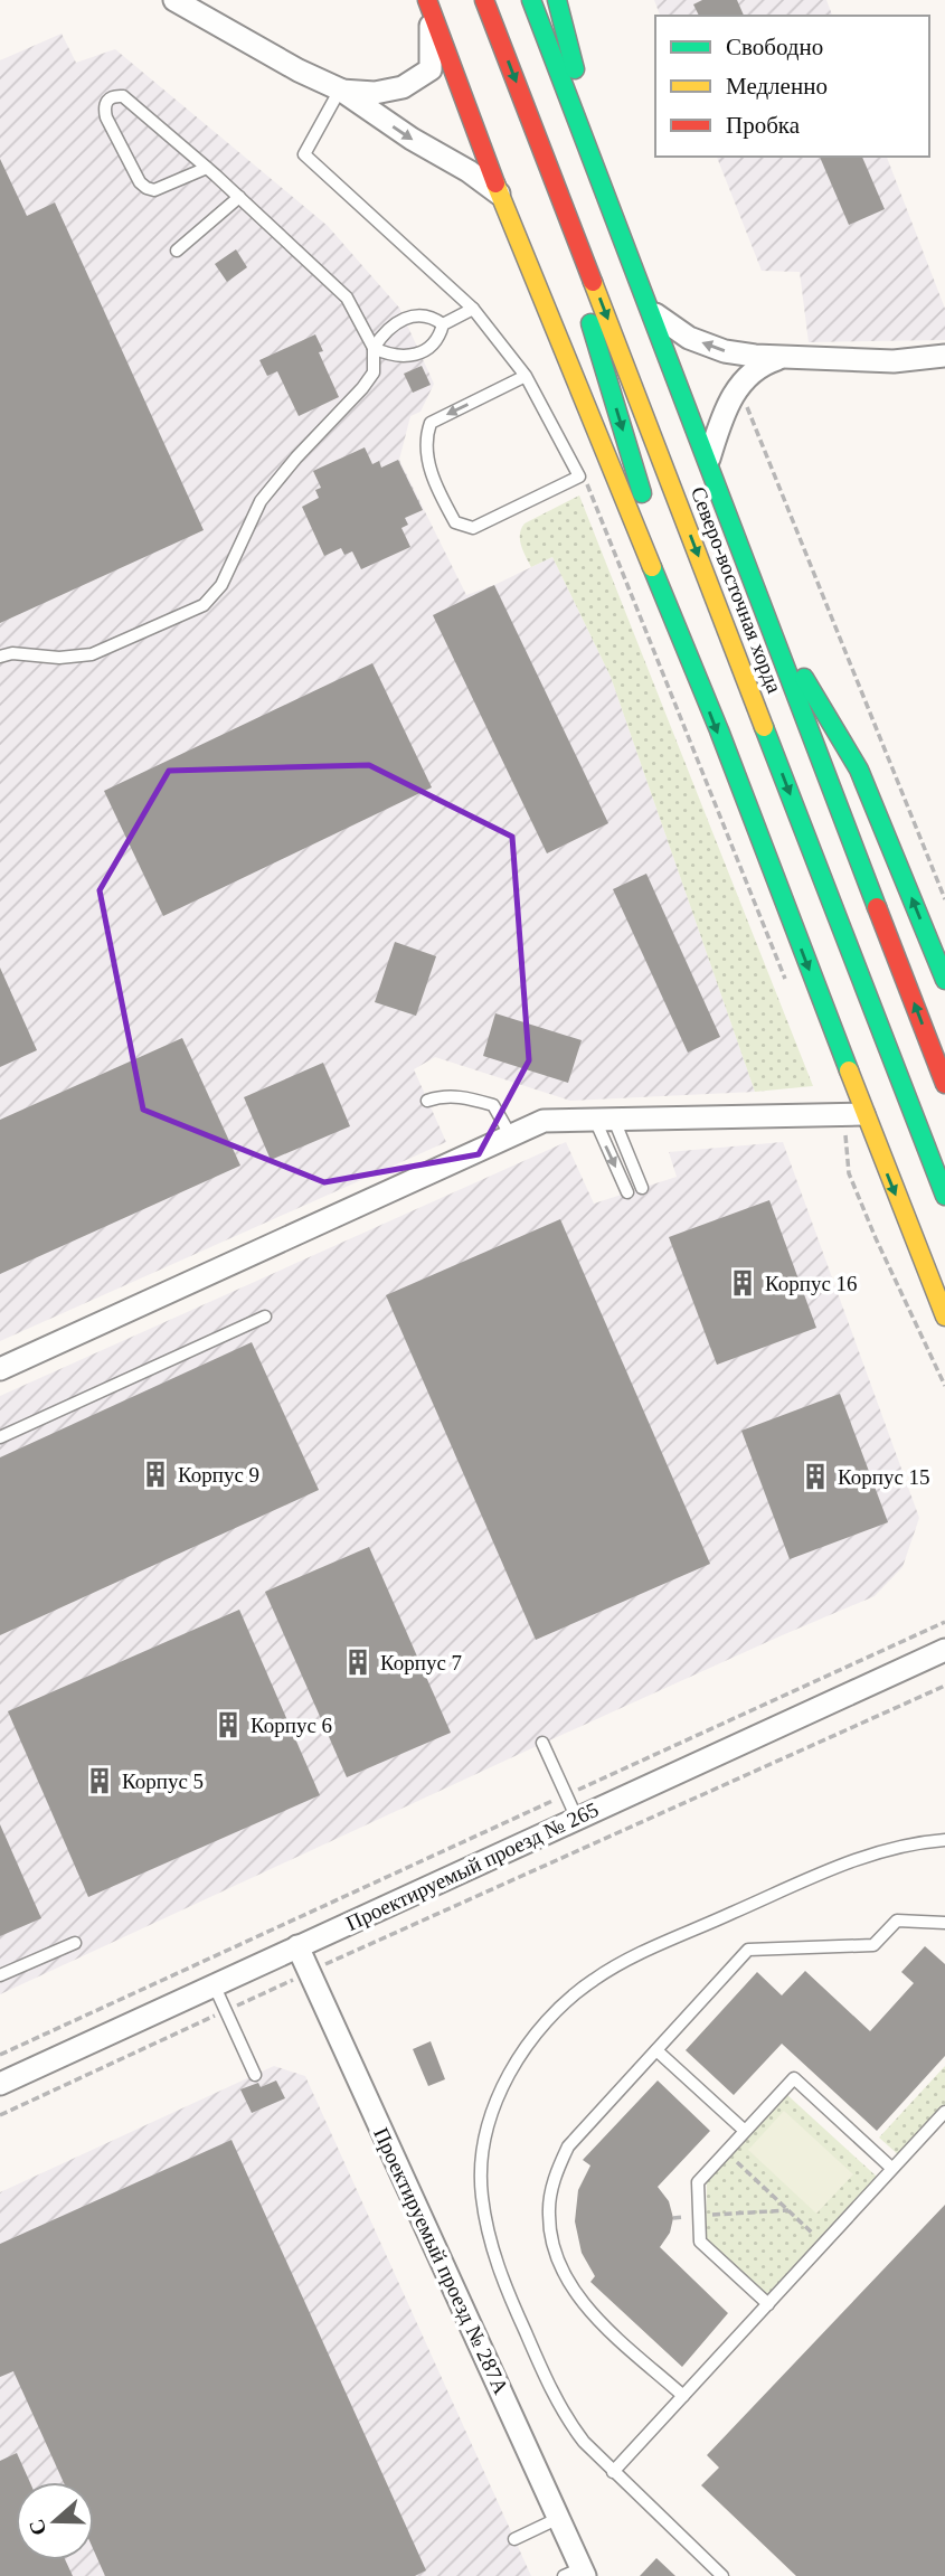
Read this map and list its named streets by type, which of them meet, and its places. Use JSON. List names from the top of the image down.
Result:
{
  "streets": {
    "main road": ["Северо-восточная хорда"],
    "street": ["Проектируемый проезд № 265", "Проектируемый проезд № 287А"]
  },
  "crossings": [
    ["Проектируемый проезд № 265", "Проектируемый проезд № 287А"]
  ],
  "places": {
    "building": [
      "Корпус 16",
      "Корпус 9",
      "Корпус 15",
      "Корпус 7",
      "Корпус 6",
      "Корпус 5"
    ]
  },
  "legend": ["Свободно", "Медленно", "Пробка"],
  "north": "left"
}
